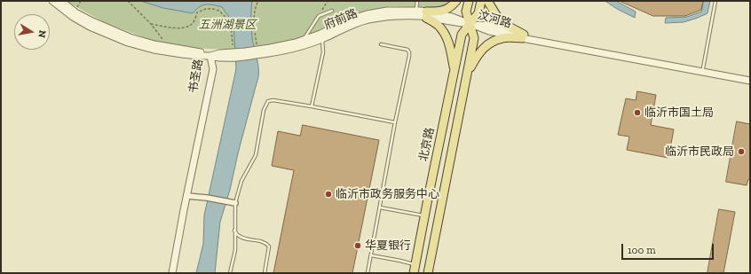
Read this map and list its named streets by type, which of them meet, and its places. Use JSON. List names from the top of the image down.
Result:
{
  "streets": {
    "main road": ["北京路"],
    "street": ["府前路", "汶河路", "书圣路"]
  },
  "crossings": [
    ["府前路", "汶河路"],
    ["府前路", "书圣路"],
    ["府前路", "北京路"],
    ["汶河路", "北京路"]
  ],
  "parks": ["五洲湖景区"],
  "places": [
    "临沂市国土局",
    "临沂市民政局",
    "临沂市政务服务中心",
    "华夏银行"
  ],
  "scale_bar": "100 m",
  "north": "right"
}
